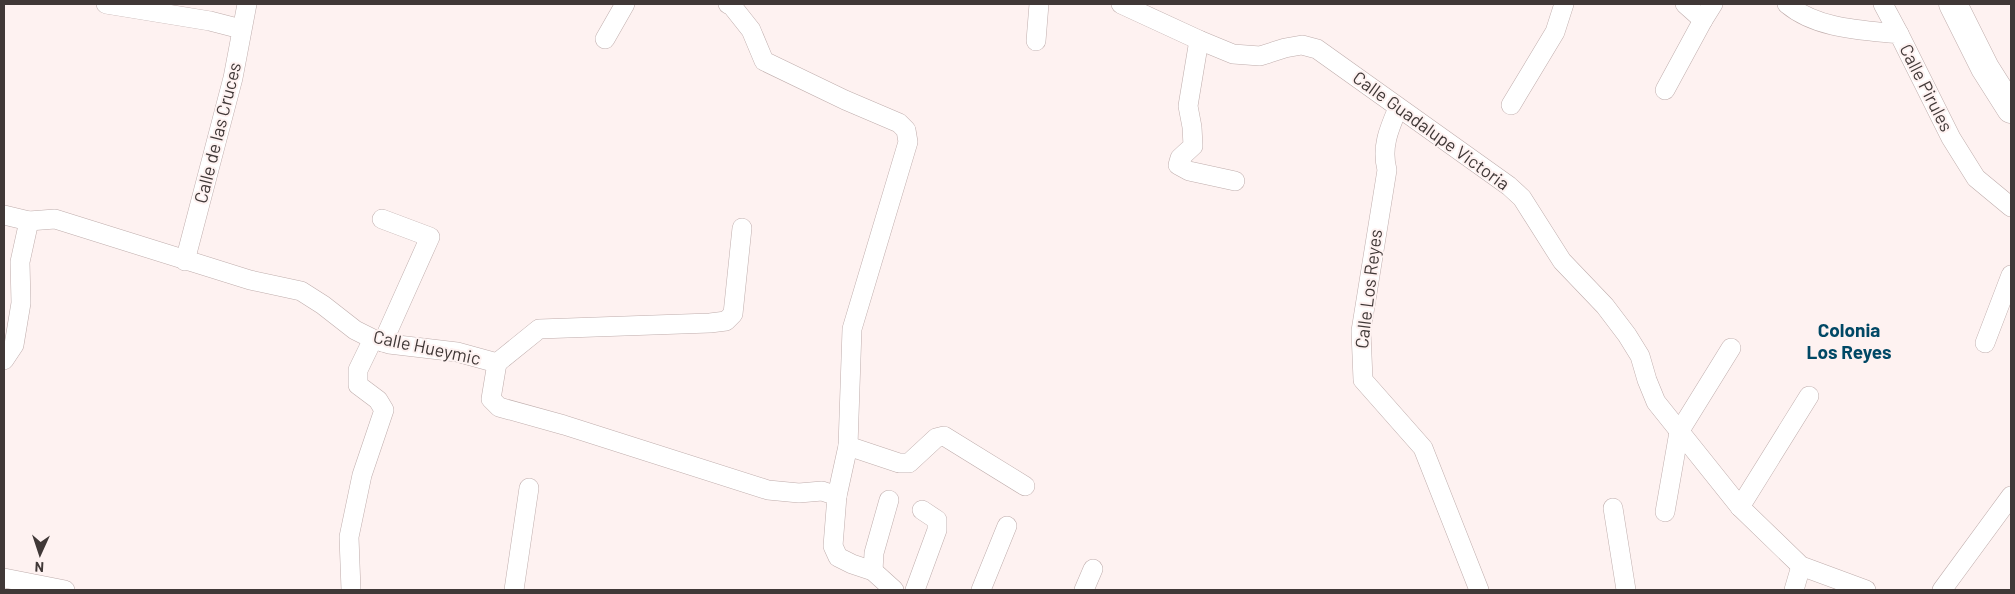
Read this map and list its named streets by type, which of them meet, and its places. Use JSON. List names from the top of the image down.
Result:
{
  "streets": {
    "street": [
      "Calle Pirules",
      "Calle Guadalupe Victoria",
      "Calle de las Cruces",
      "Calle Los Reyes",
      "Calle Hueymic"
    ]
  },
  "crossings": [
    ["Calle Guadalupe Victoria", "Calle Los Reyes"],
    ["Calle de las Cruces", "Calle Hueymic"]
  ],
  "districts": ["Colonia Los Reyes"],
  "north": "bottom"
}
